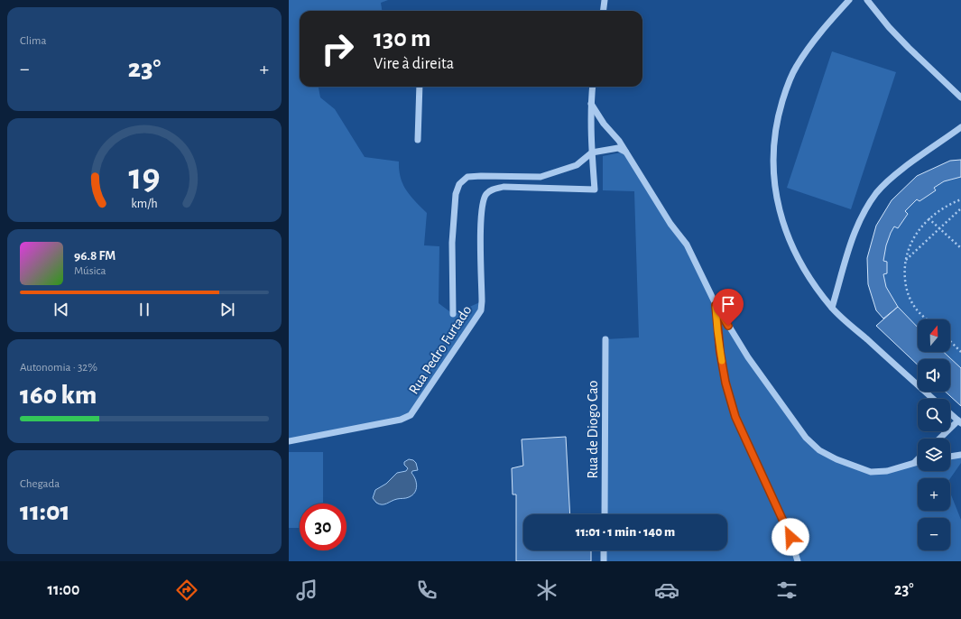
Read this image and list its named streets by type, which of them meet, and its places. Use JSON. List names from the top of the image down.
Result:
{
  "streets": {
    "street": ["Rua Pedro Furtado", "Rua de Diogo Cao"]
  },
  "north": "top",
  "page": {
    "tile": [
      "Clima",
      ["Autonomia · 32%", "160 km"],
      ["Chegada", "11:01"]
    ],
    "turn": ["130 m", "Vire à direita"],
    "heat": ["−", "23°", "+"],
    "song": ["96.8 FM", "Música"],
    "map_buttons": ["+", "−"],
    "limit": "30",
    "trip": "11:01 · 1 min · 140 m",
    "tabs": ["11:00", "23°"],
    "gauge": ["19", "km/h"]
  }
}
